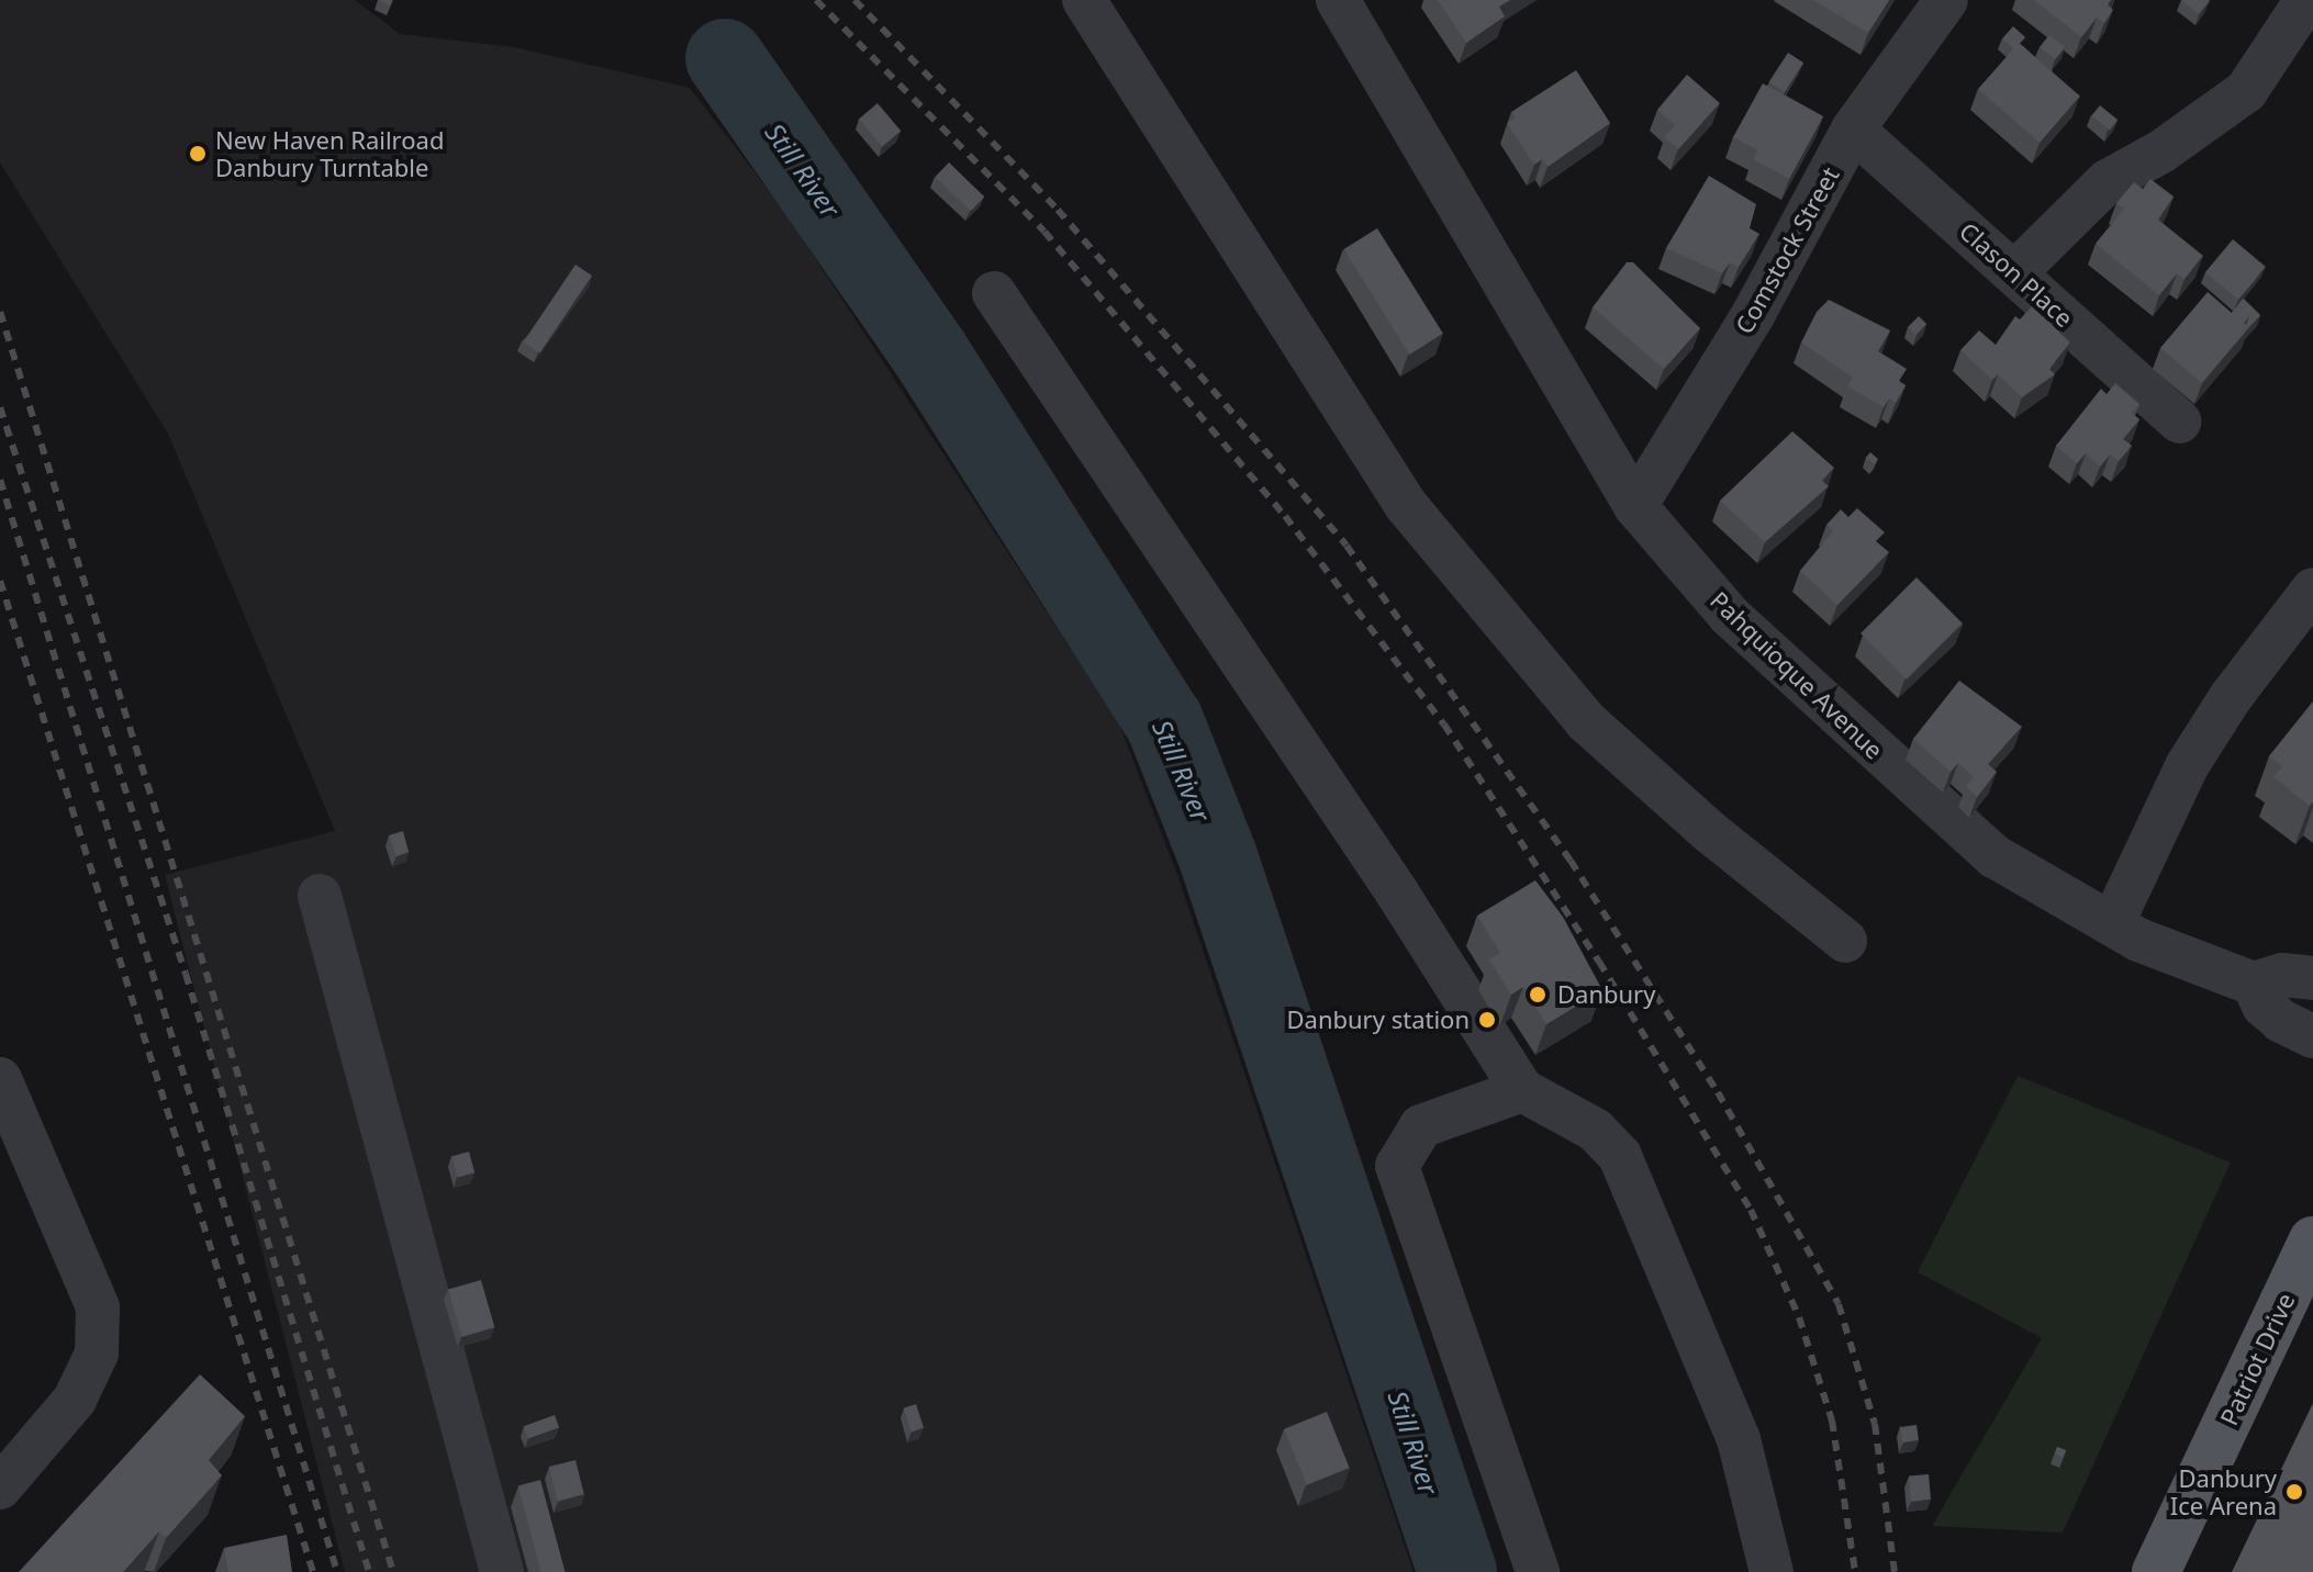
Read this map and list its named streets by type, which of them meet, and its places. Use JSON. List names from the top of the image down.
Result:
{
  "streets": {
    "main road": ["Patriot Drive"],
    "street": ["Comstock Street", "Clason Place", "Pahquioque Avenue"]
  },
  "crossings": [
    ["Comstock Street", "Clason Place"],
    ["Comstock Street", "Pahquioque Avenue"]
  ],
  "water": ["Still River"],
  "places": [
    "New Haven Railroad Danbury Turntable",
    "Danbury",
    "Danbury station",
    "Danbury Ice Arena"
  ]
}
